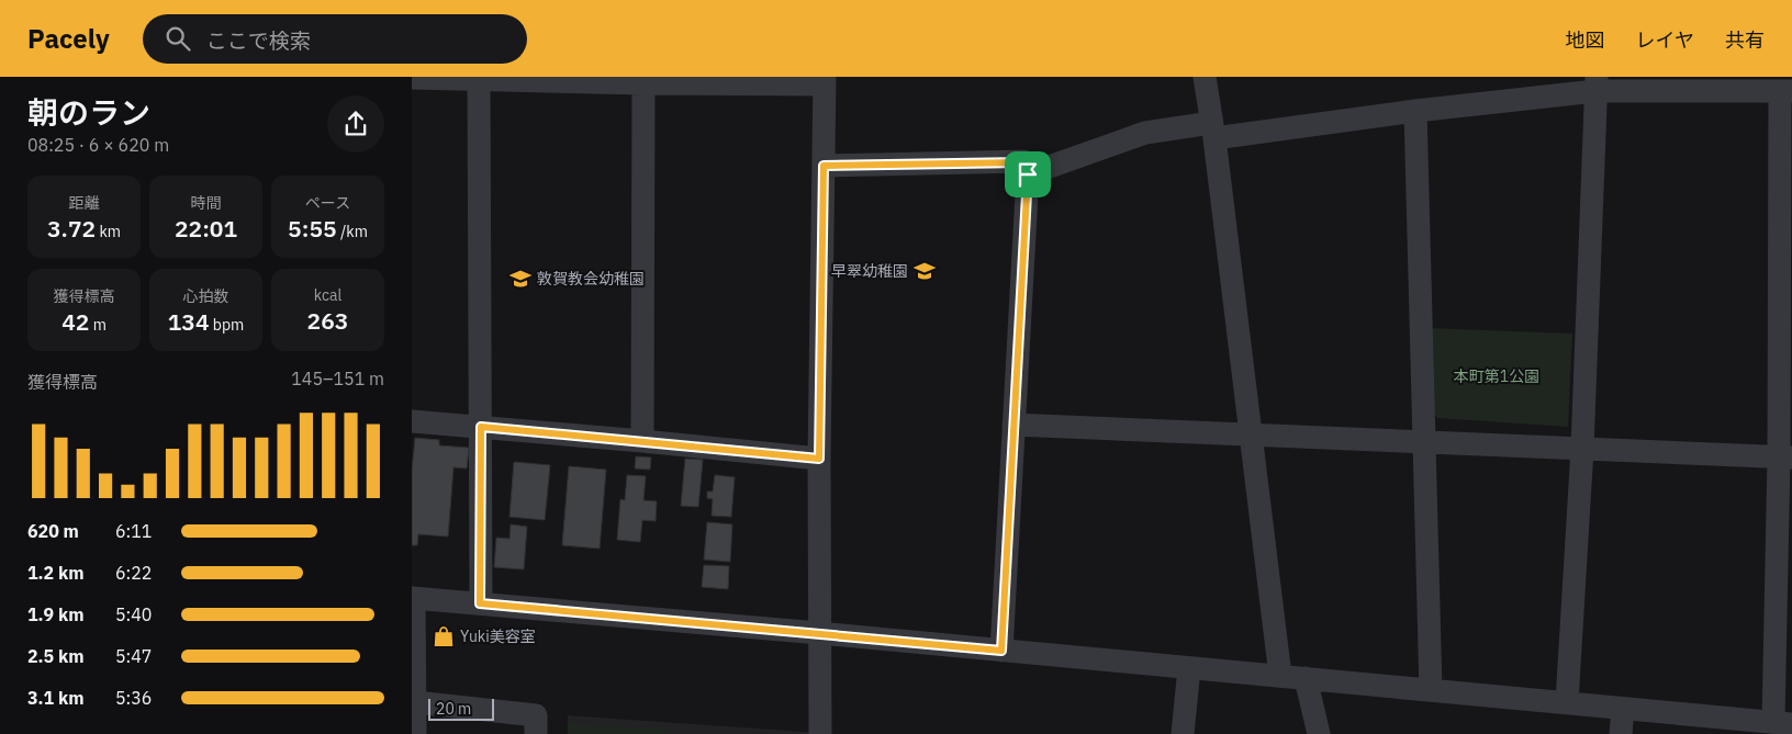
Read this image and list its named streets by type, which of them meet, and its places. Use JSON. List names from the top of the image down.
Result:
{
  "parks": ["本町第1公園"],
  "places": {
    "school or university": ["早翠幼稚園", "敦賀教会幼稚園"],
    "shop": ["Yuki美容室"]
  },
  "scale_bar": "20 m",
  "page": {
    "header": "Pacely",
    "search": "ここで検索",
    "nav": ["地図", "レイヤ", "共有"],
    "heading": ["朝のラン", "08:25 · 6 × 620 m"],
    "stats": [
      ["距離", "3.72 km"],
      ["時間", "22:01"],
      ["ペース", "5:55 /km"],
      ["獲得標高", "42 m"],
      ["心拍数", "134 bpm"],
      ["kcal", "263"]
    ],
    "chart": ["獲得標高", "145–151 m"],
    "list": [
      {
        "name": "620 m",
        "note": "6:11"
      },
      {
        "name": "1.2 km",
        "note": "6:22"
      },
      {
        "name": "1.9 km",
        "note": "5:40"
      },
      {
        "name": "2.5 km",
        "note": "5:47"
      },
      {
        "name": "3.1 km",
        "note": "5:36"
      }
    ],
    "scale": "20 m"
  }
}
